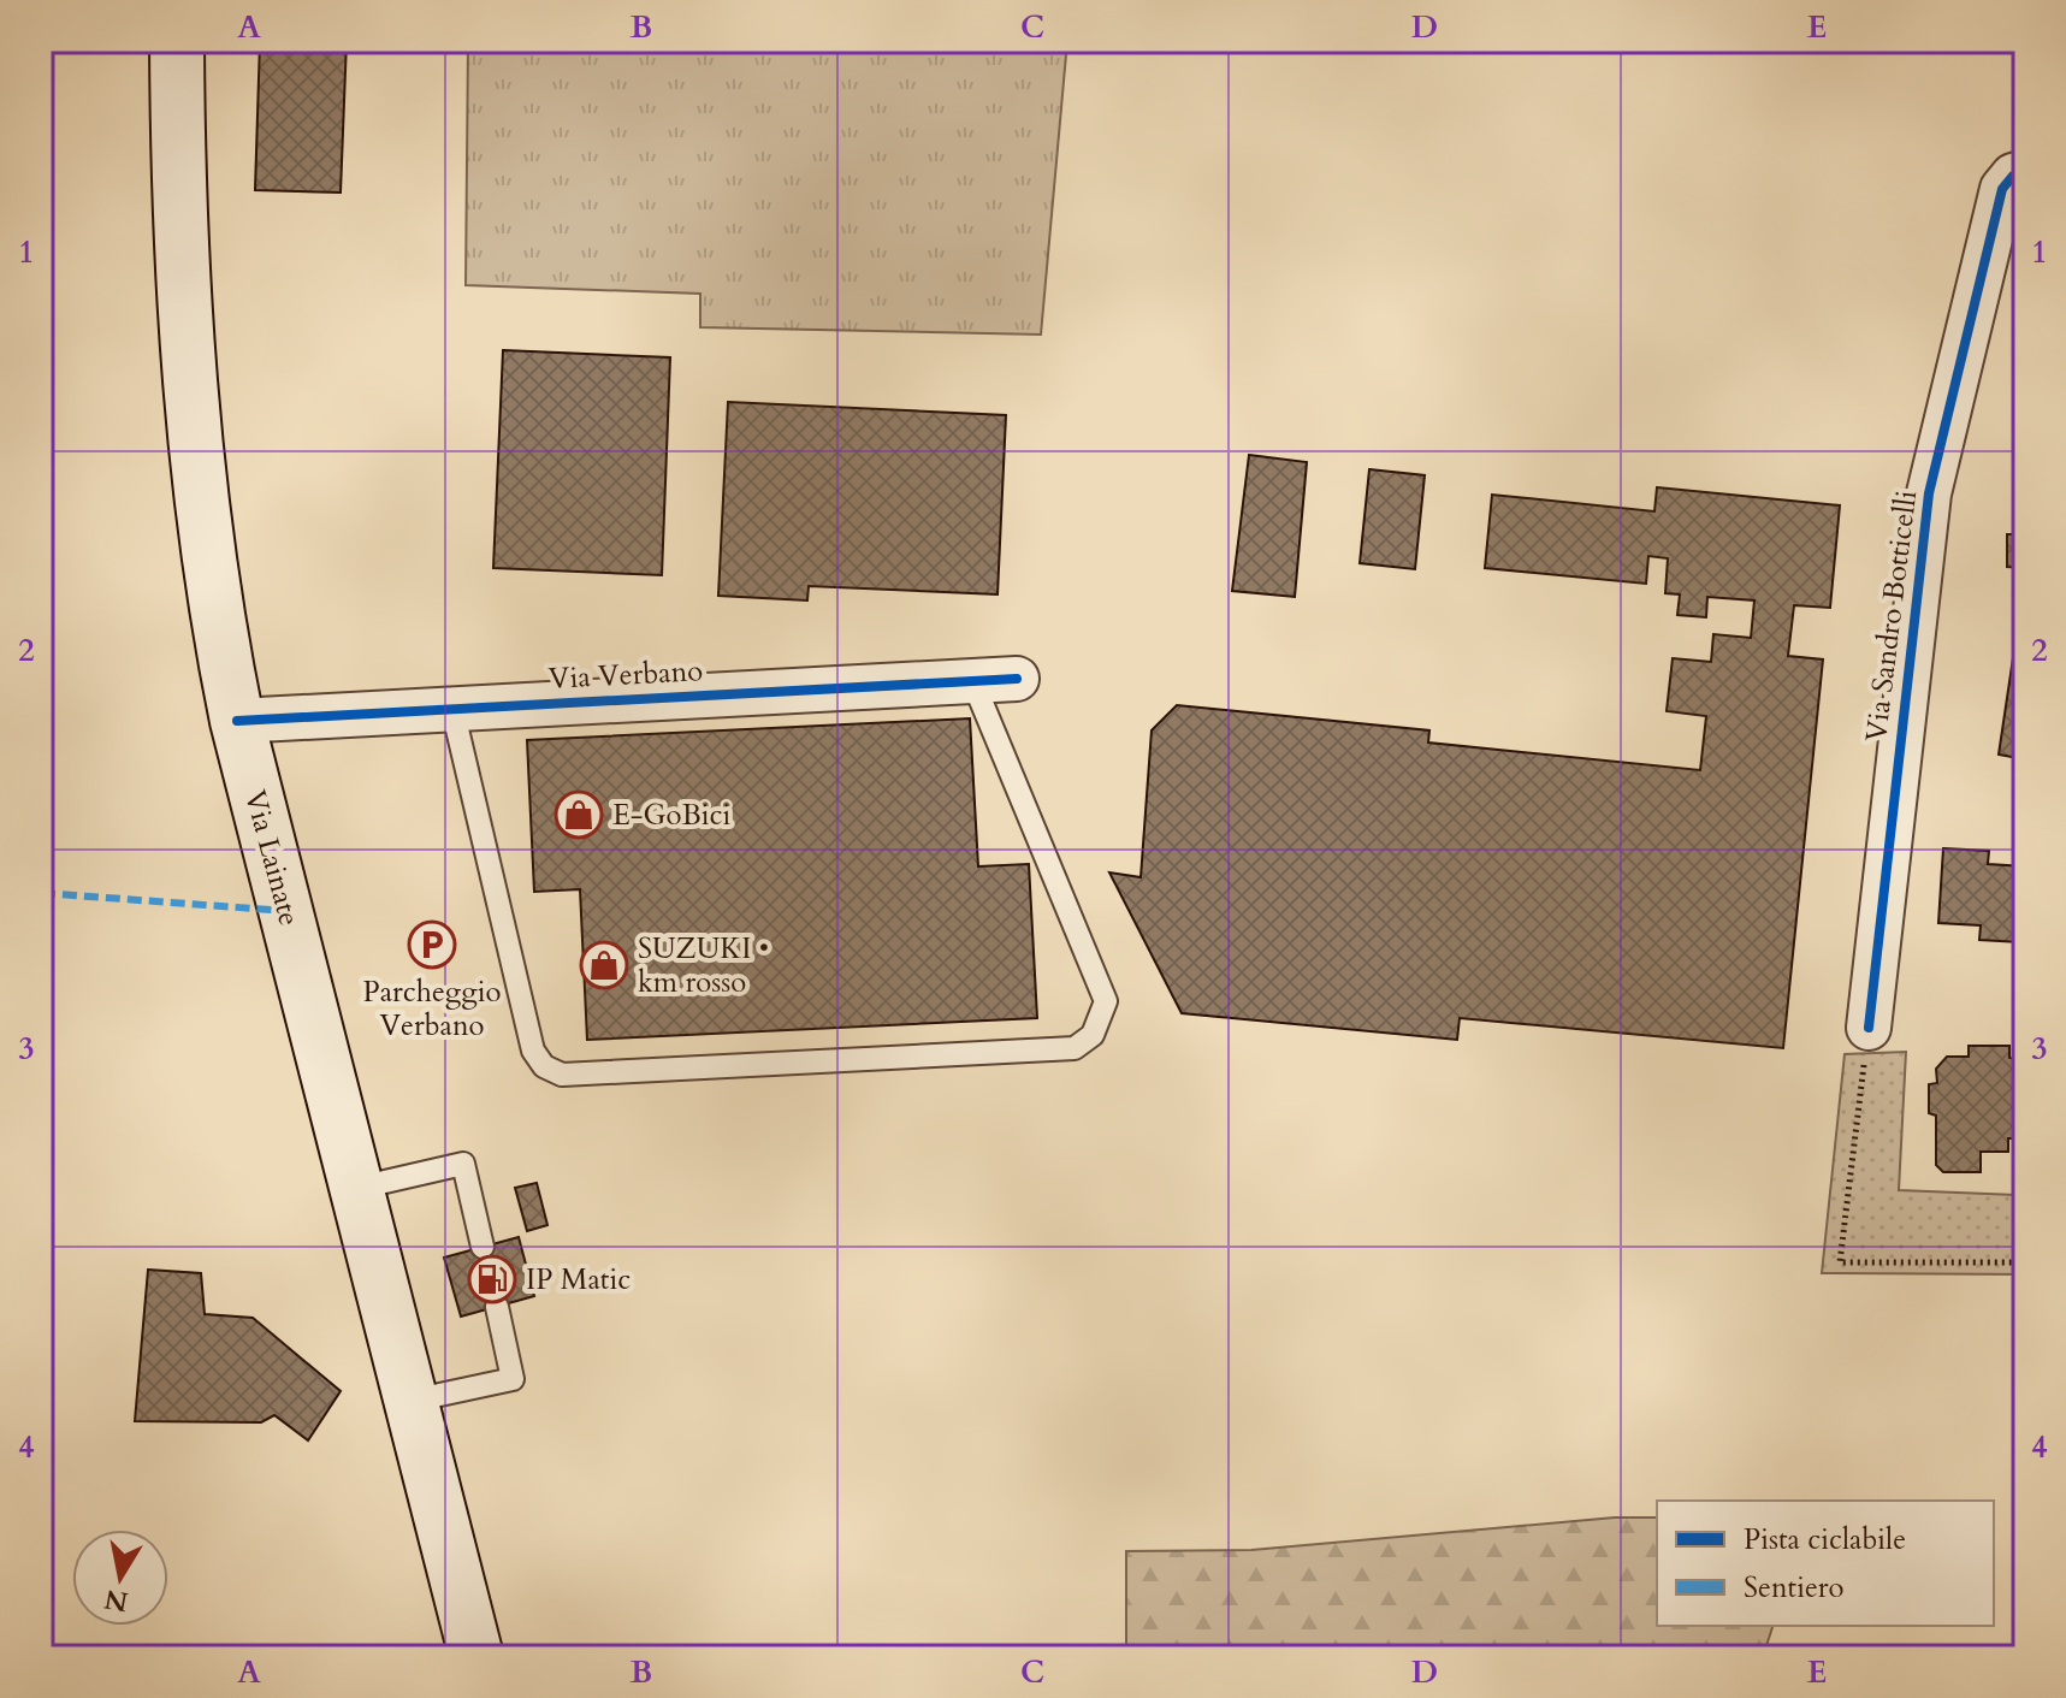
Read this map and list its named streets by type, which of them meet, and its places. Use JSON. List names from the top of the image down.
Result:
{
  "streets": {
    "main road": ["Via Lainate"],
    "street": ["Via Sandro Botticelli", "Via Verbano"]
  },
  "crossings": [
    ["Via Verbano", "Via Lainate"]
  ],
  "places": {
    "shop": ["E-GoBici", "SUZUKI • km rosso"],
    "parking": ["Parcheggio Verbano"],
    "fuel station": ["IP Matic"]
  },
  "legend": ["Pista ciclabile", "Sentiero"],
  "north": "bottom",
  "grid": {
    "columns": [
      "A",
      "B",
      "C",
      "D",
      "E"
    ],
    "rows": [
      "1",
      "2",
      "3",
      "4"
    ]
  }
}
